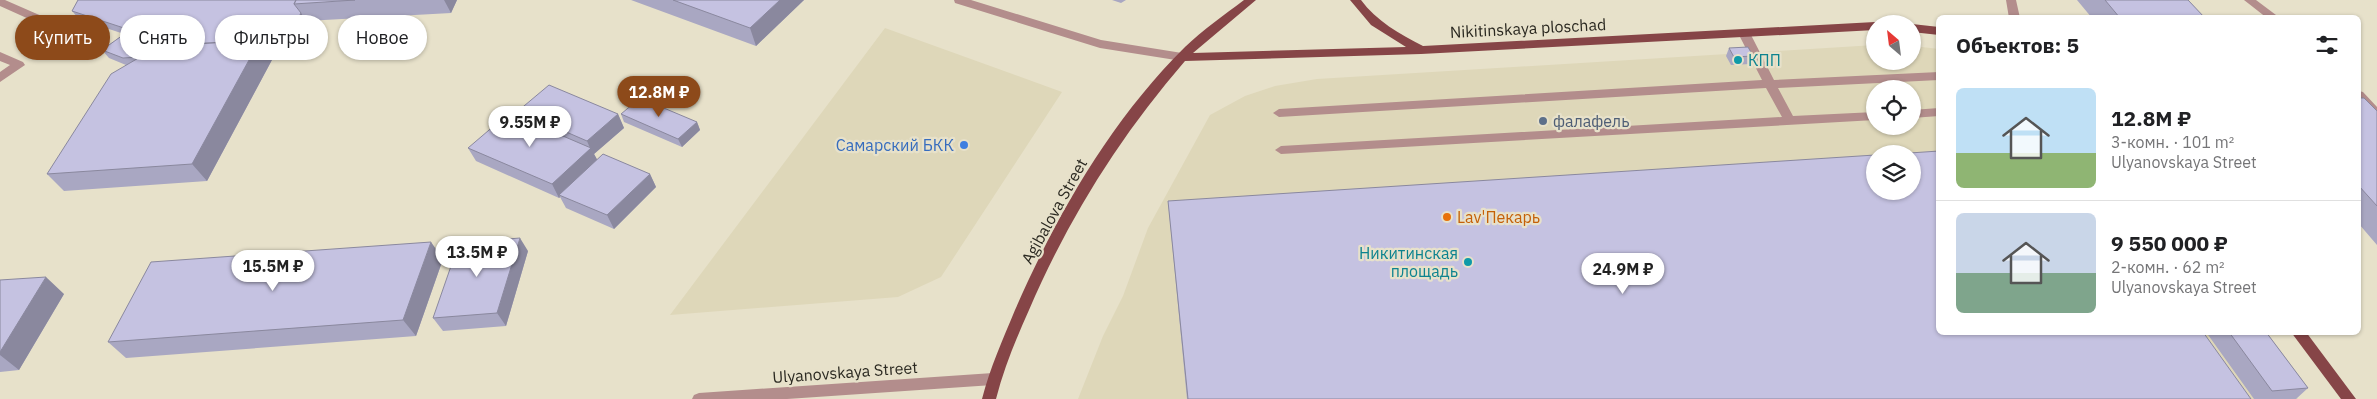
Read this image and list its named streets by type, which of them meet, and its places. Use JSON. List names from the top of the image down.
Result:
{
  "streets": {
    "main road": ["Nikitinskaya ploschad", "Agibalova Street"],
    "street": ["Ulyanovskaya Street"]
  },
  "crossings": [
    ["Nikitinskaya ploschad", "Agibalova Street"],
    ["Agibalova Street", "Ulyanovskaya Street"]
  ],
  "places": [
    "КПП",
    "фалафель",
    "Самарский БКК",
    "Lav'Пекарь",
    "Никитинская площадь"
  ],
  "north": "top left",
  "page": {
    "chip": [
      "Купить",
      "Снять",
      "Фильтры",
      "Новое"
    ],
    "heading": "Объектов: 5",
    "list": [
      {
        "name": "12.8M ₽",
        "note": "3-комн. · 101 m² · Ulyanovskaya Street"
      },
      {
        "name": "9 550 000 ₽",
        "note": "2-комн. · 62 m² · Ulyanovskaya Street"
      }
    ],
    "price": [
      "12.8M ₽",
      "9.55M ₽",
      "13.5M ₽",
      "15.5M ₽",
      "24.9M ₽"
    ]
  }
}
